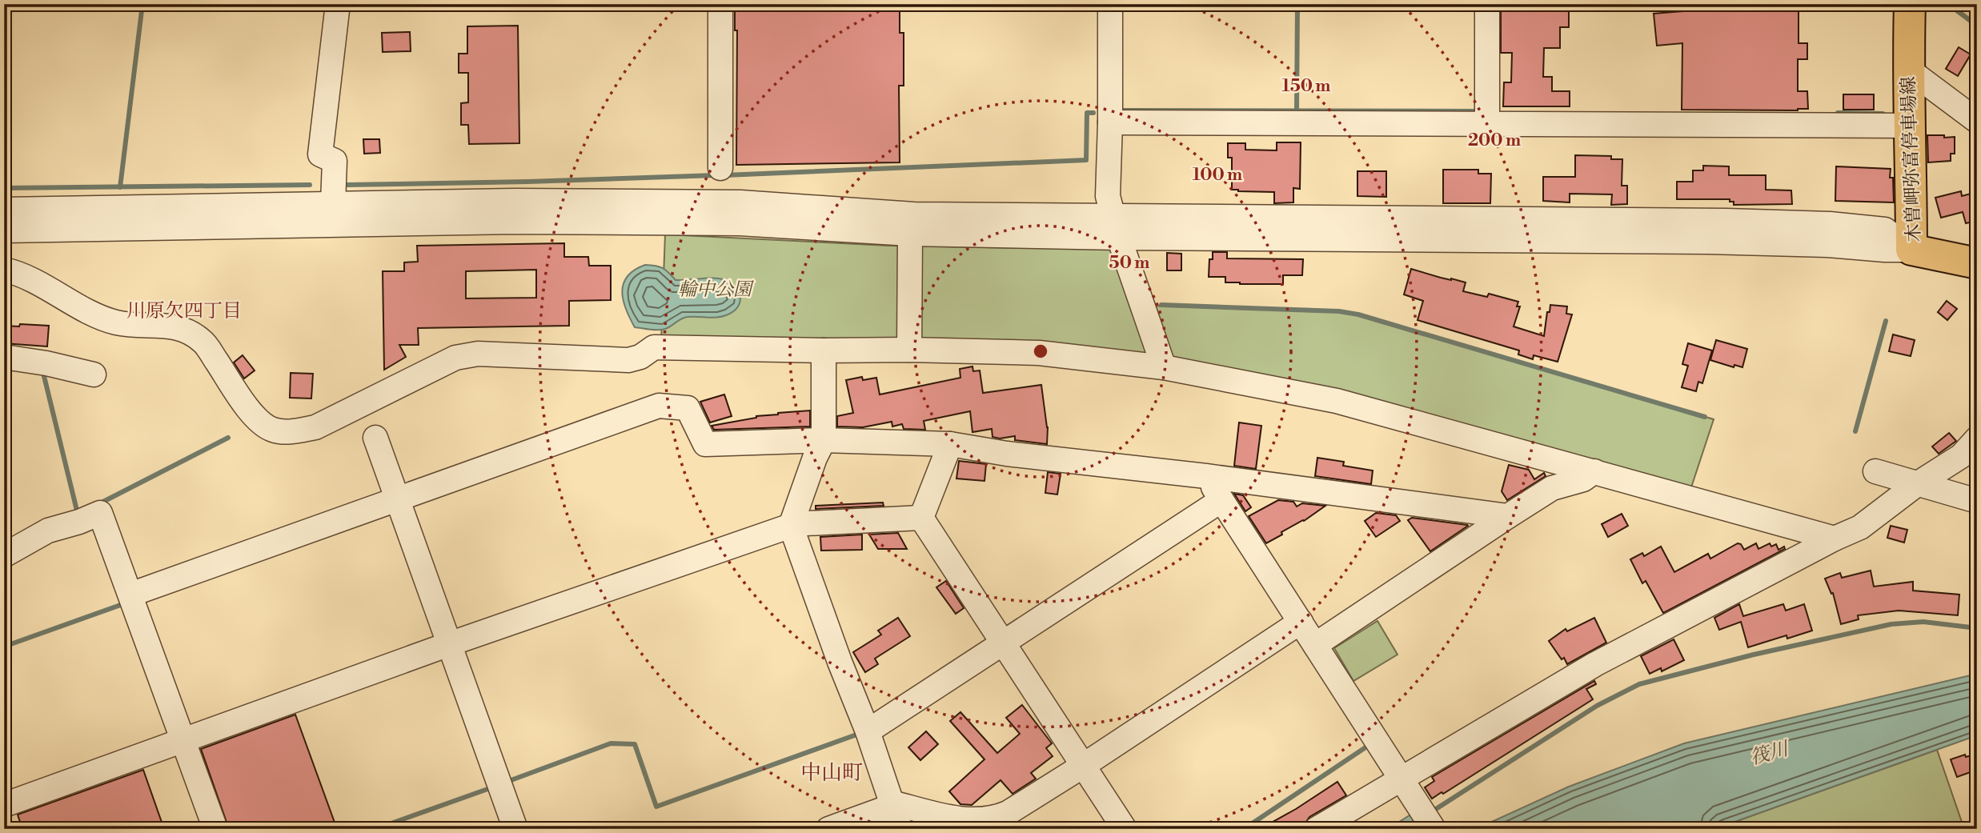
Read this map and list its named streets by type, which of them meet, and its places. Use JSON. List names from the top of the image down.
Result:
{
  "streets": {
    "main road": ["木曽岬弥富停車場線"]
  },
  "districts": ["川原欠四丁目", "中山町"],
  "water": ["筏川"],
  "parks": ["輪中公園"],
  "rings": [
    "150 m",
    "200 m",
    "100 m",
    "50 m"
  ]
}
